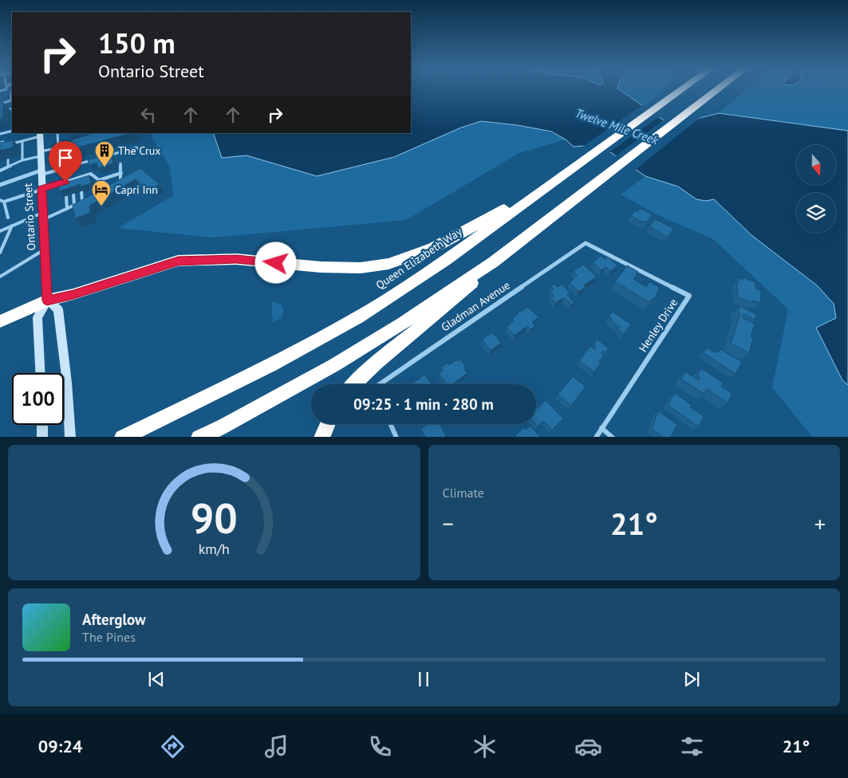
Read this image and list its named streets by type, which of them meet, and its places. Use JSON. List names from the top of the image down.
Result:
{
  "streets": {
    "highway": ["Queen Elizabeth Way"],
    "main road": ["Ontario Street"],
    "street": ["Gladman Avenue", "Henley Drive"]
  },
  "crossings": [
    ["Gladman Avenue", "Henley Drive"]
  ],
  "water": ["Twelve Mile Creek"],
  "places": {
    "building": ["The Crux"],
    "hotel": ["Capri Inn"]
  },
  "north": "bottom",
  "page": {
    "turn": ["150 m", "Ontario Street"],
    "limit": "100",
    "trip": "09:25 · 1 min · 280 m",
    "tile": "Climate",
    "heat": ["−", "21°", "+"],
    "song": ["Afterglow", "The Pines"],
    "tabs": ["09:24", "21°"],
    "gauge": ["90", "km/h"]
  }
}
